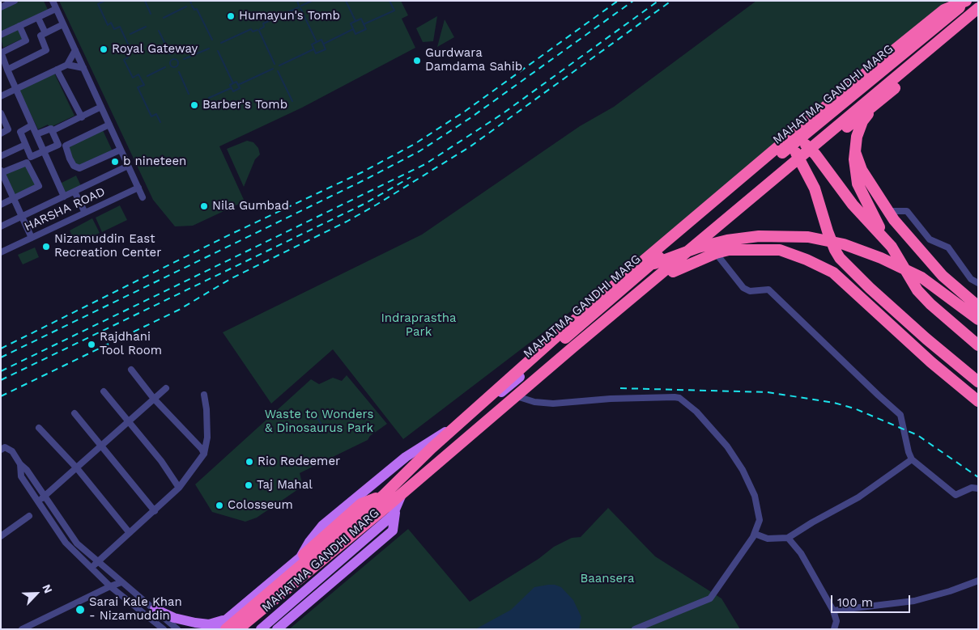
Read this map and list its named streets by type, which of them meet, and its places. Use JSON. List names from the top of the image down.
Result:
{
  "streets": {
    "highway": ["MAHATMA GANDHI MARG"],
    "street": ["HARSHA ROAD"]
  },
  "parks": ["Indraprastha Park", "Waste to Wonders & Dinosaurus Park", "Baansera"],
  "places": [
    "Humayun's Tomb",
    "Royal Gateway",
    "Gurdwara Damdama Sahib",
    "Barber's Tomb",
    "b nineteen",
    "Nila Gumbad",
    "Nizamuddin East Recreation Center",
    "Rajdhani Tool Room",
    "Rio Redeemer",
    "Taj Mahal",
    "Colosseum",
    "Sarai Kale Khan - Nizamuddin"
  ],
  "scale_bar": "100 m",
  "north": "top right"
}
